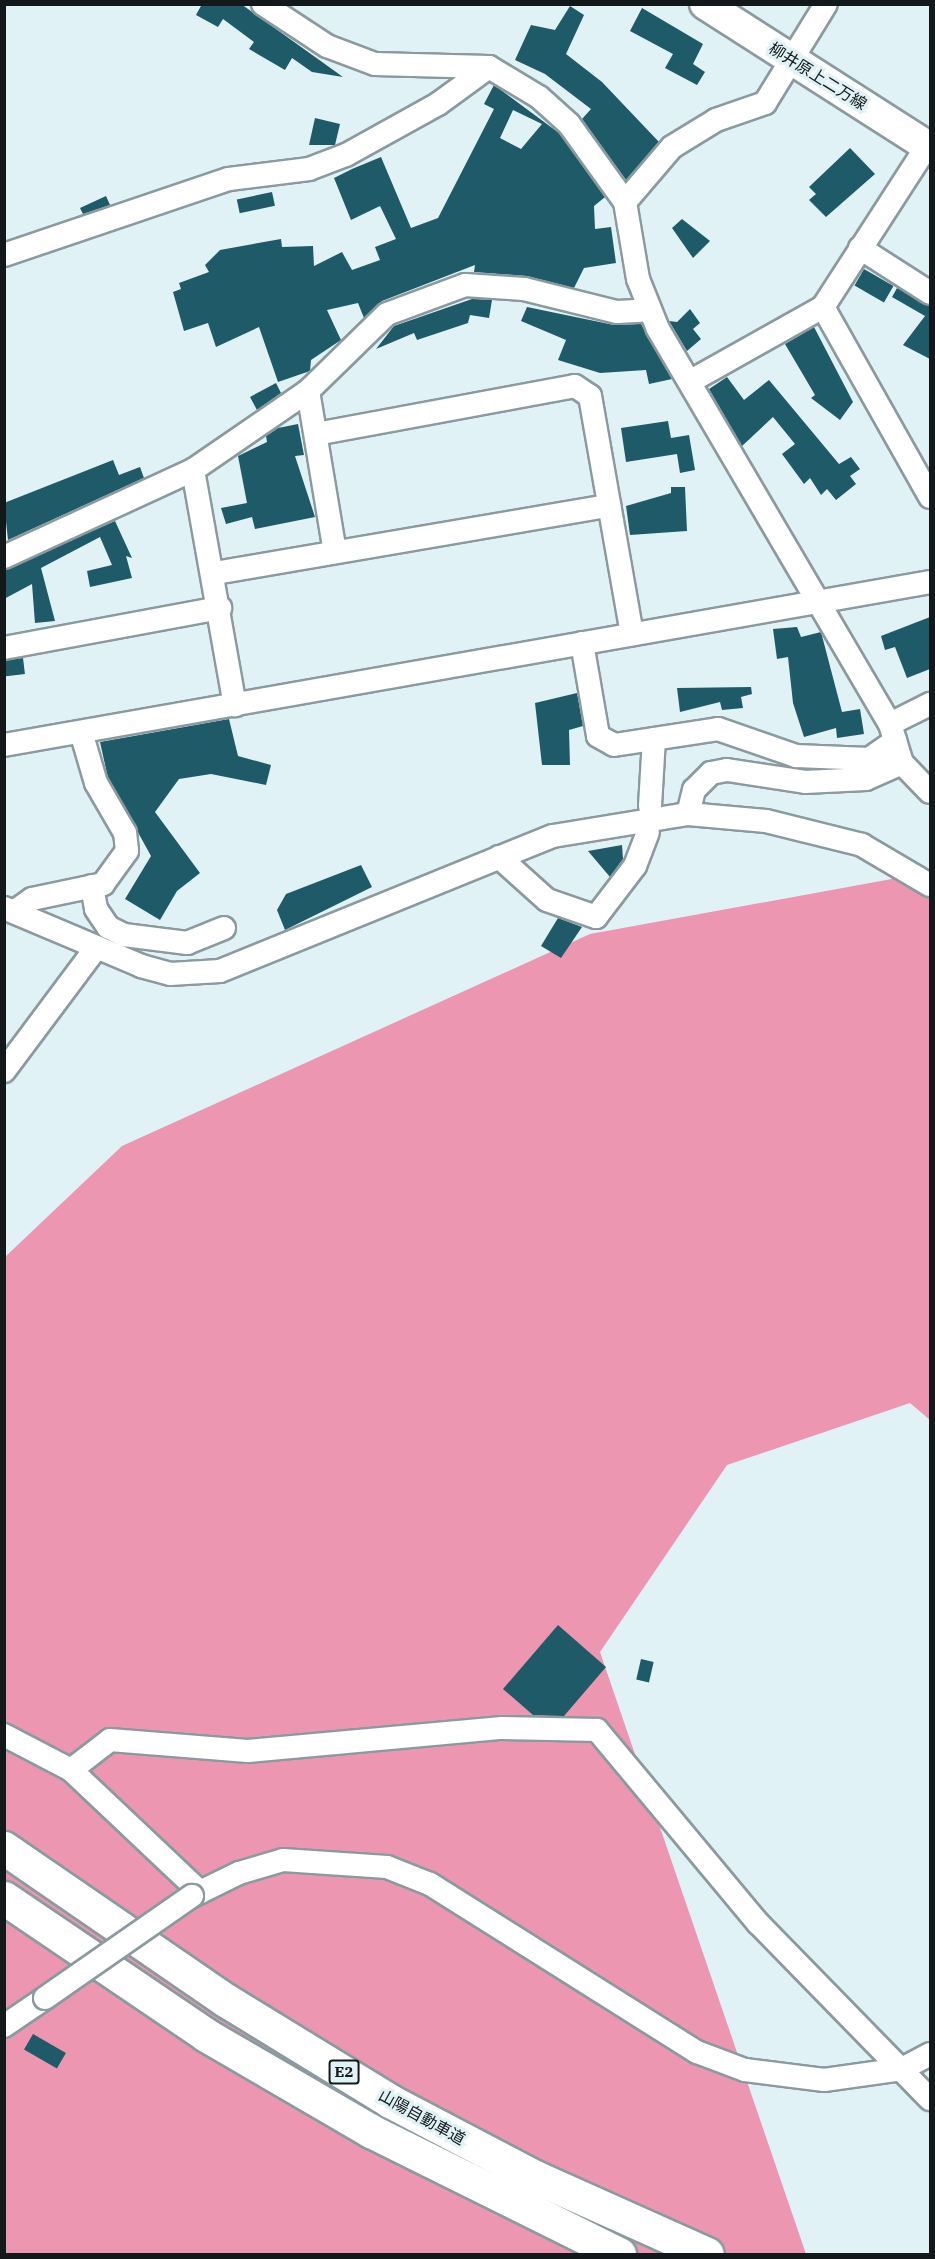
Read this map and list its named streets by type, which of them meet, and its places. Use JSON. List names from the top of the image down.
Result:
{
  "streets": {
    "highway": ["E2", "山陽自動車道"],
    "main road": ["柳井原上二万線"]
  }
}
